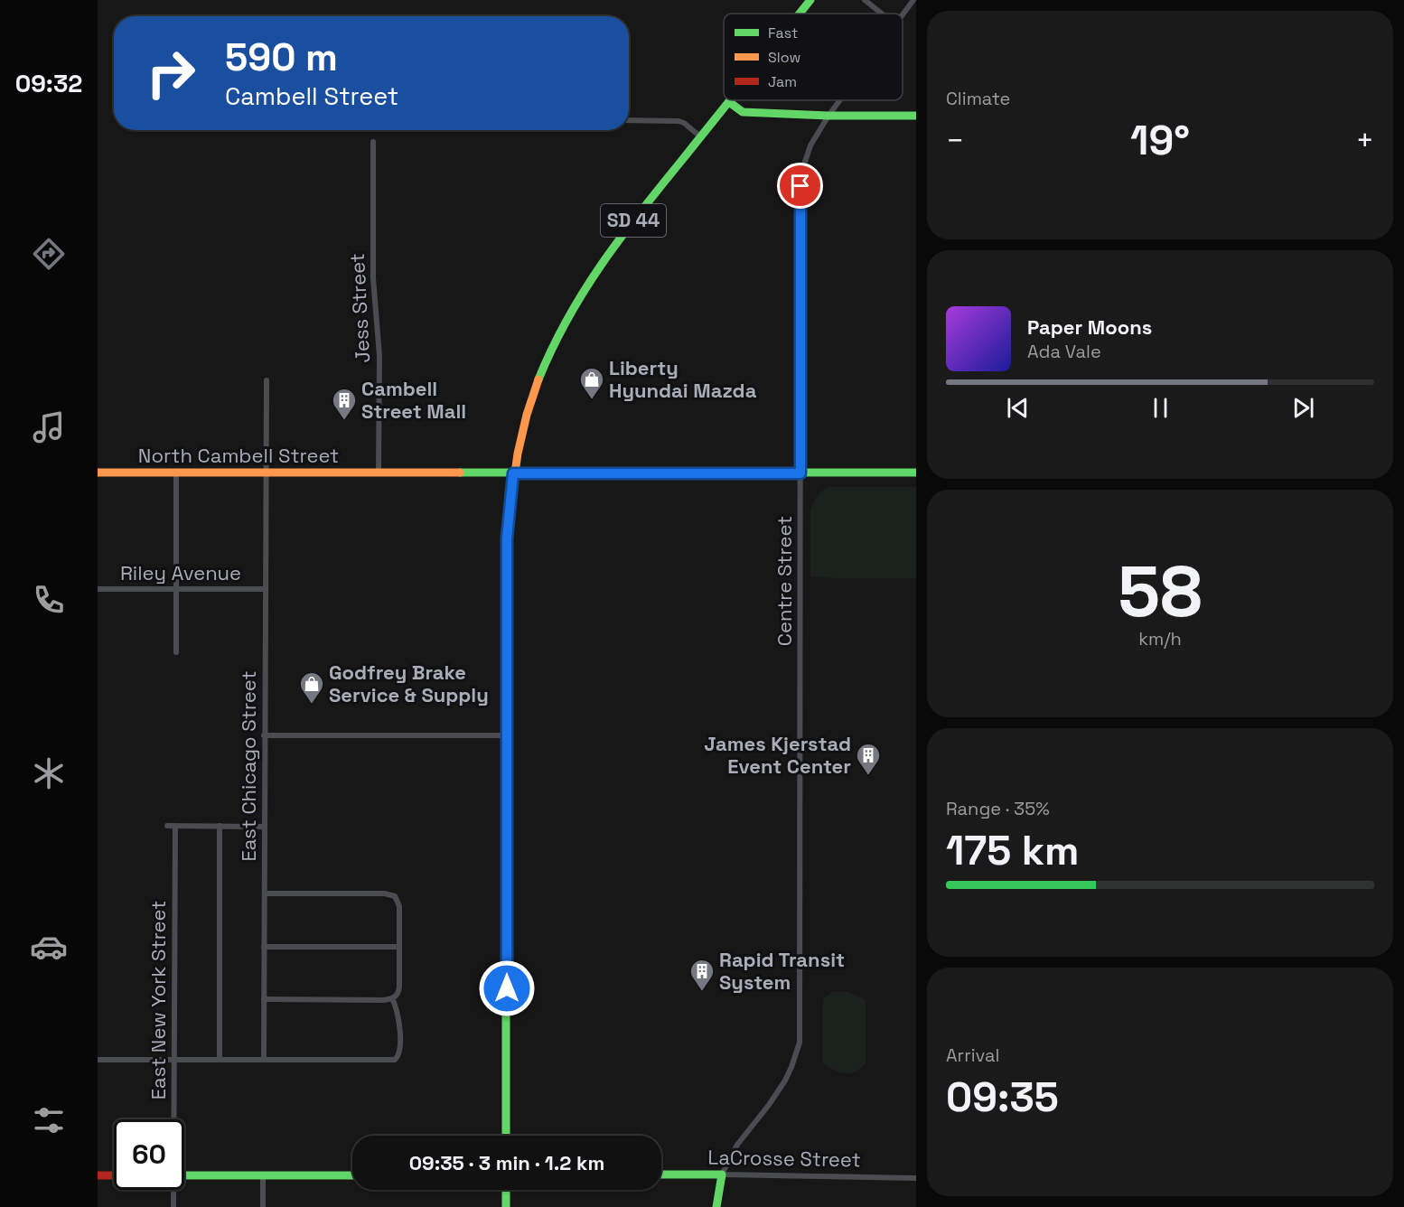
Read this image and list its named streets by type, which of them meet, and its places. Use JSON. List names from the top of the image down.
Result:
{
  "streets": {
    "main road": ["SD 44", "North Cambell Street", "LaCrosse Street"],
    "street": [
      "Jess Street",
      "Riley Avenue",
      "Centre Street",
      "East Chicago Street",
      "East New York Street"
    ]
  },
  "crossings": [
    ["SD 44", "North Cambell Street"],
    ["Jess Street", "North Cambell Street"],
    ["North Cambell Street", "Centre Street"],
    ["North Cambell Street", "East Chicago Street"],
    ["Riley Avenue", "East Chicago Street"],
    ["Centre Street", "LaCrosse Street"]
  ],
  "places": {
    "shop": ["Liberty Hyundai Mazda", "Godfrey Brake Service & Supply"],
    "building": ["Cambell Street Mall", "James Kjerstad Event Center", "Rapid Transit System"]
  },
  "legend": ["Fast", "Slow", "Jam"],
  "page": {
    "tabs": "09:32",
    "tile": [
      "Climate",
      ["58", "km/h"],
      ["Range · 35%", "175 km"],
      ["Arrival", "09:35"]
    ],
    "turn": ["590 m", "Cambell Street"],
    "heat": ["−", "19°", "+"],
    "song": ["Paper Moons", "Ada Vale"],
    "limit": "60",
    "trip": "09:35 · 3 min · 1.2 km"
  }
}
